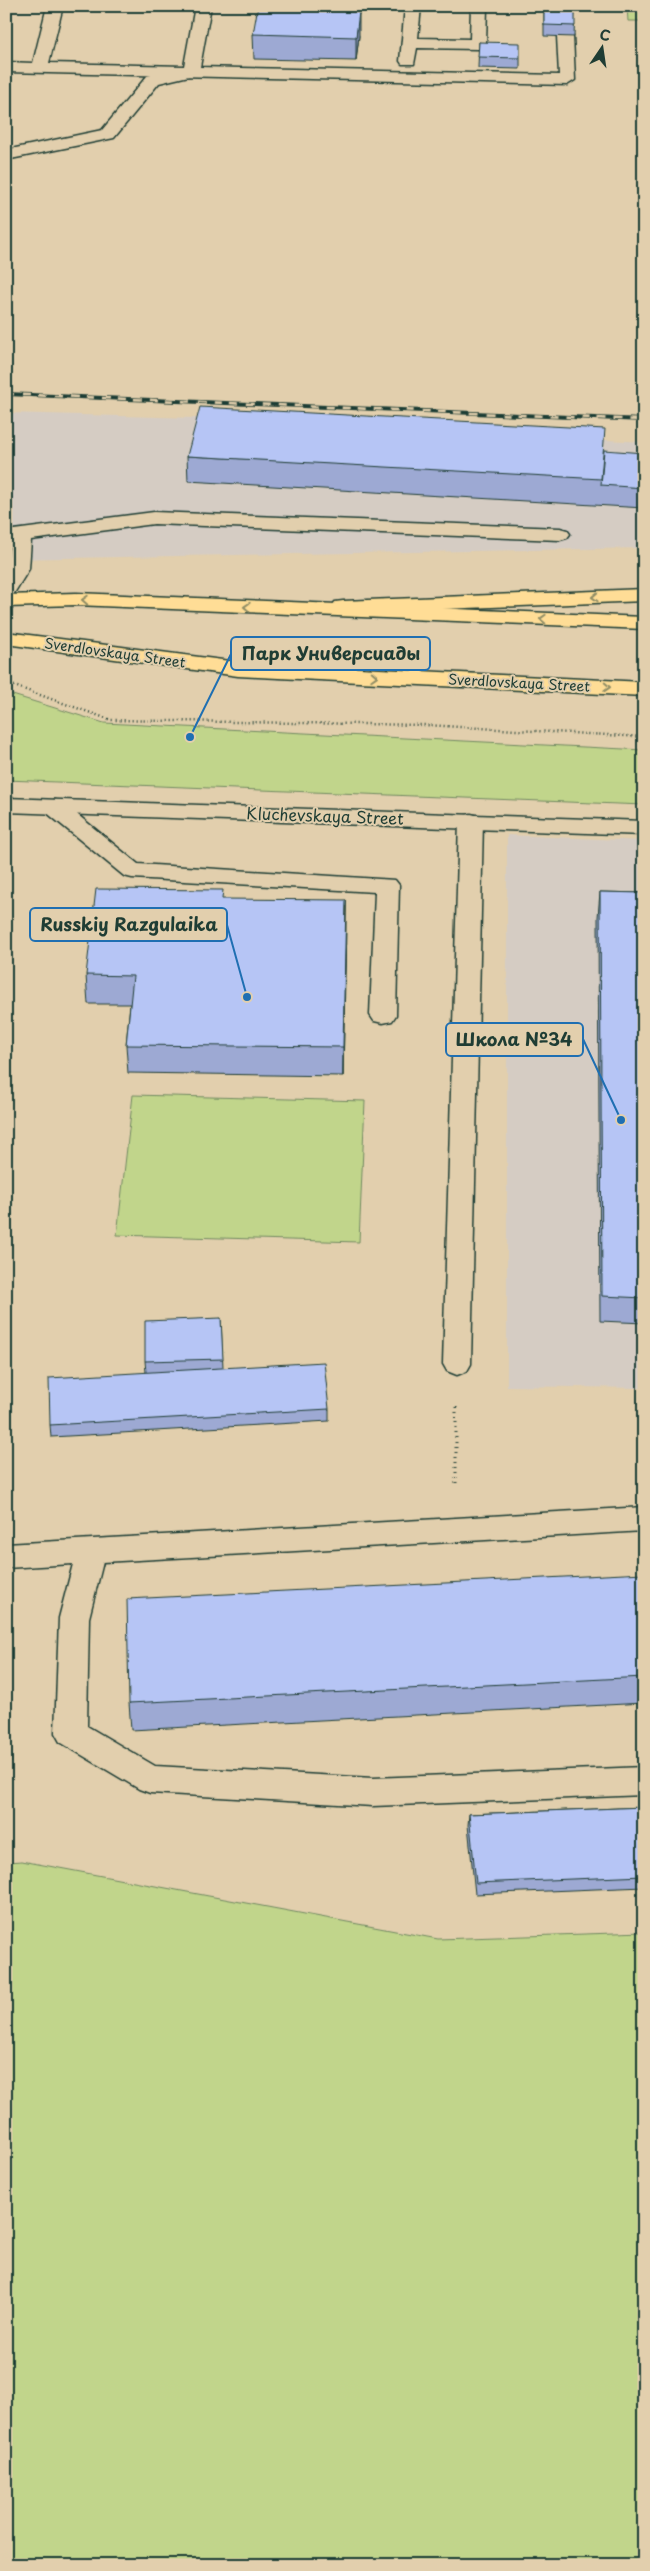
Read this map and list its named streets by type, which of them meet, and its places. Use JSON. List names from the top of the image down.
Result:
{
  "streets": {
    "main road": ["Sverdlovskaya Street"],
    "street": ["Kluchevskaya Street"]
  },
  "places": ["Парк Универсиады", "Russkiy Razgulaika", "Школа №34"],
  "north": "top"
}
